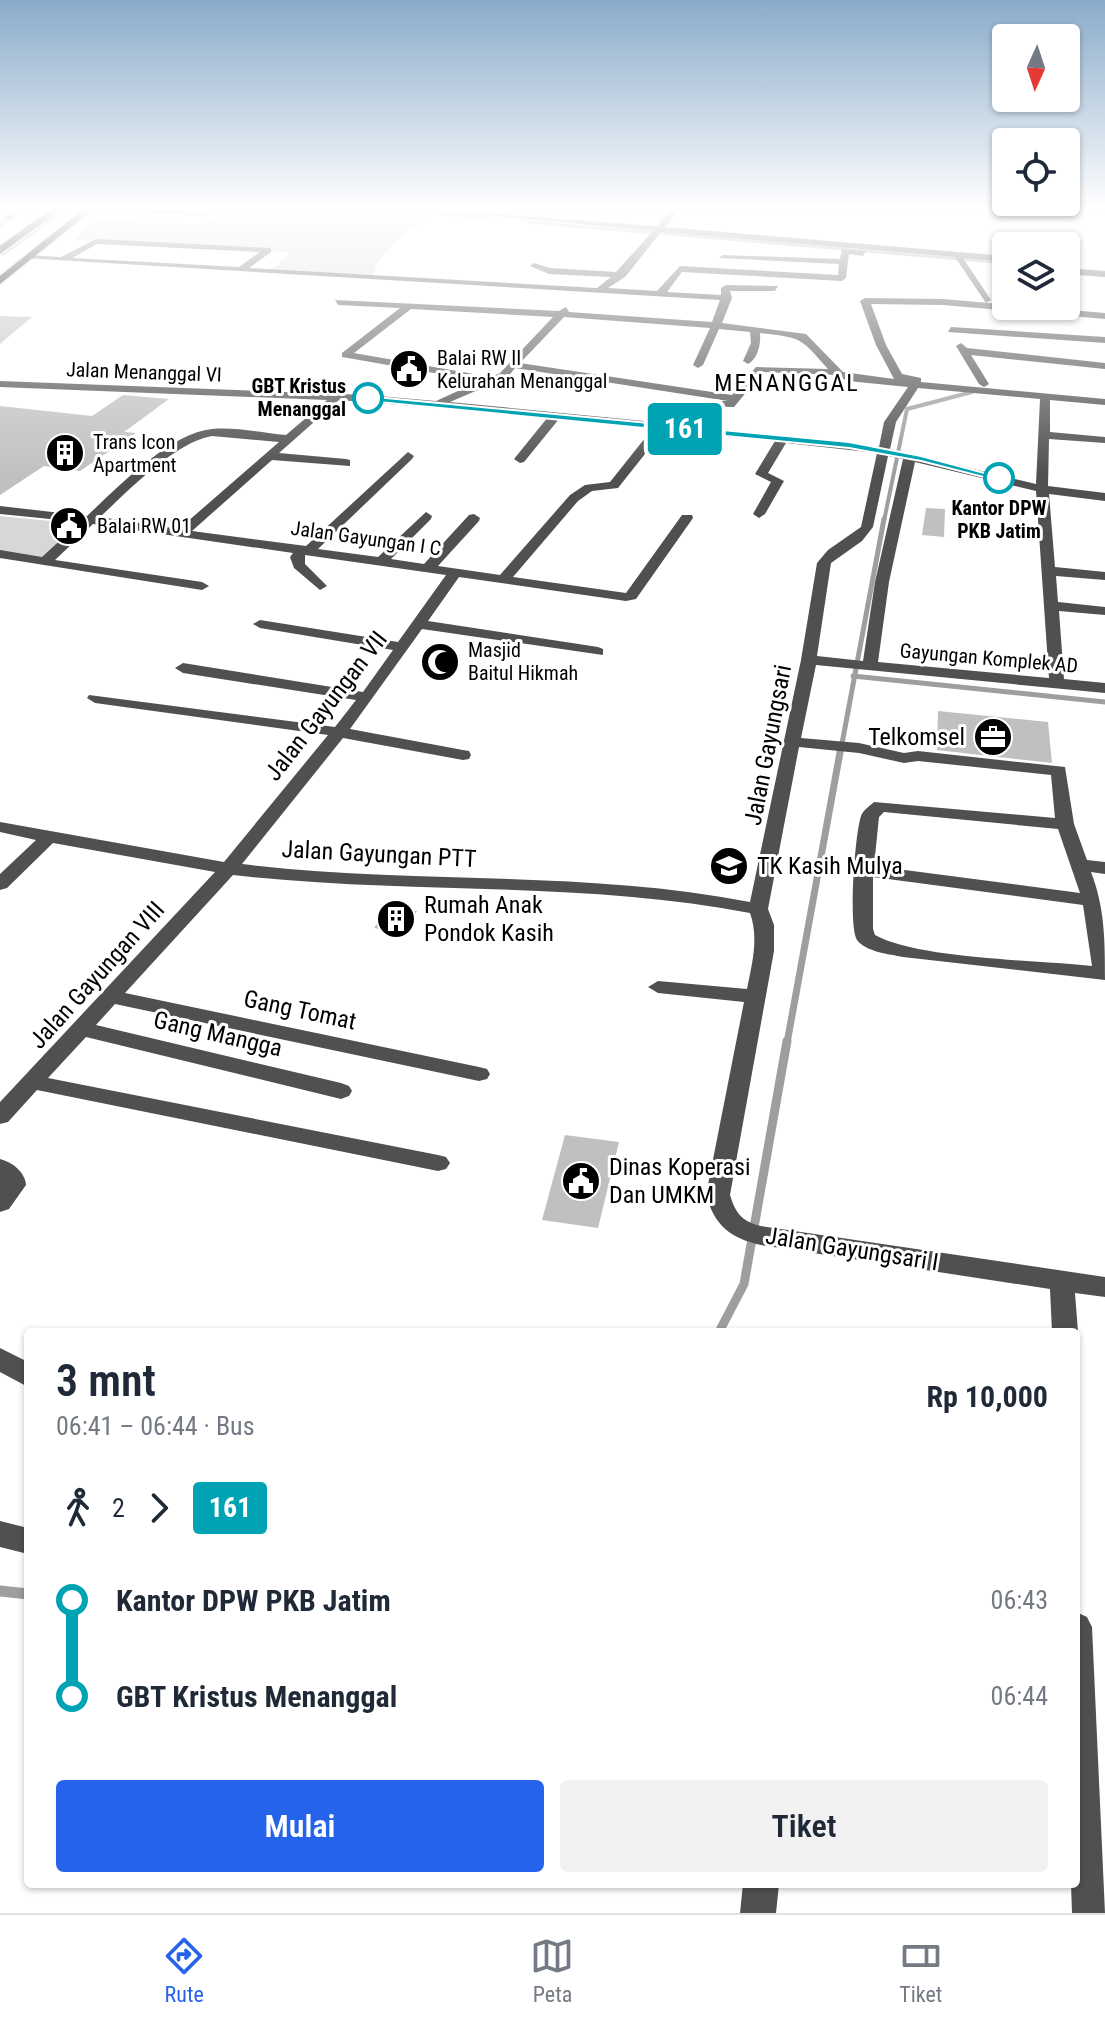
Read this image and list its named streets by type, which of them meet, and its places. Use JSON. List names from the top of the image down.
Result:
{
  "streets": {
    "street": [
      "Jalan Menanggal VI",
      "Jalan Gayungan I C",
      "Gayungan Komplek AD",
      "Jalan Gayungan VII",
      "Jalan Gayungsari",
      "Jalan Gayungan PTT",
      "Jalan Gayungan VIII",
      "Gang Tomat",
      "Gang Mangga",
      "Jalan Gayungsari I"
    ]
  },
  "crossings": [
    ["Jalan Menanggal VI", "Jalan Gayungsari"],
    ["Jalan Gayungan I C", "Jalan Gayungan VII"],
    ["Gayungan Komplek AD", "Jalan Gayungsari"],
    ["Jalan Gayungan VII", "Jalan Gayungan PTT"],
    ["Jalan Gayungan VII", "Jalan Gayungan VIII"],
    ["Jalan Gayungsari", "Jalan Gayungan PTT"],
    ["Jalan Gayungsari", "Jalan Gayungsari I"],
    ["Jalan Gayungan PTT", "Jalan Gayungan VIII"],
    ["Jalan Gayungan PTT", "Jalan Gayungsari I"],
    ["Jalan Gayungan VIII", "Gang Tomat"],
    ["Jalan Gayungan VIII", "Gang Mangga"]
  ],
  "districts": ["MENANGGAL"],
  "places": {
    "public building": ["Balai RW II Kelurahan Menanggal", "Balai RW 01", "Dinas Koperasi Dan UMKM"],
    "other": ["GBT Kristus Menanggal", "Kantor DPW PKB Jatim"],
    "building": ["Trans Icon Apartment", "Rumah Anak Pondok Kasih"],
    "mosque": ["Masjid Baitul Hikmah"],
    "office": ["Telkomsel"],
    "school or university": ["TK Kasih Mulya"]
  },
  "lines": ["bus line 161"],
  "north": "bottom",
  "page": {
    "on_map": "161",
    "heading": ["3 mnt", "06:41 – 06:44 · Bus", "Rp 10,000"],
    "legs": ["2", "161"],
    "list": [
      {
        "name": "Kantor DPW PKB Jatim",
        "value": "06:43"
      },
      {
        "name": "GBT Kristus Menanggal",
        "value": "06:44"
      }
    ],
    "buttons": ["Mulai", "Tiket"],
    "tabs": ["Rute", "Peta", "Tiket"]
  }
}
